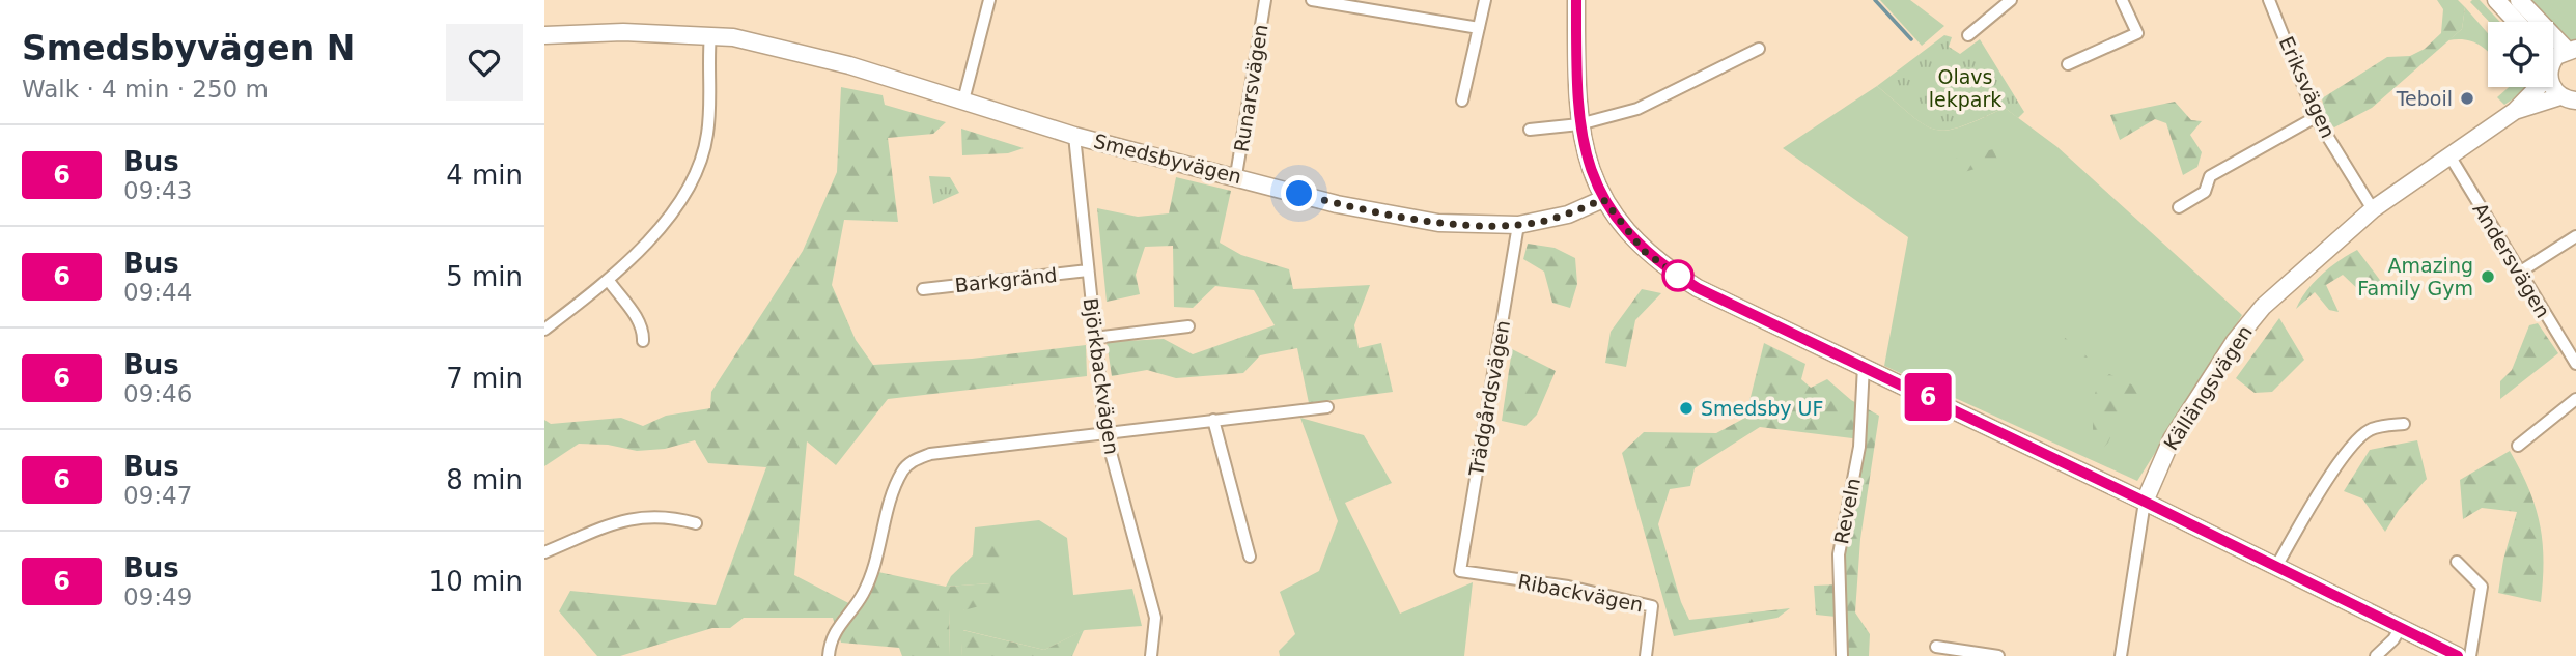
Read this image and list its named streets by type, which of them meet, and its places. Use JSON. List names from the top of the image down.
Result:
{
  "streets": {
    "main road": ["Smedsbyvägen", "Källängsvägen"],
    "street": [
      "Eriksvägen",
      "Runarsvägen",
      "Andersvägen",
      "Barkgränd",
      "Björkbackvägen",
      "Trädgårdsvägen",
      "Reveln",
      "Ribackvägen"
    ]
  },
  "crossings": [
    ["Eriksvägen", "Källängsvägen"],
    ["Runarsvägen", "Smedsbyvägen"],
    ["Smedsbyvägen", "Björkbackvägen"],
    ["Smedsbyvägen", "Trädgårdsvägen"],
    ["Andersvägen", "Källängsvägen"],
    ["Barkgränd", "Björkbackvägen"],
    ["Trädgårdsvägen", "Ribackvägen"]
  ],
  "parks": ["Olavs lekpark"],
  "places": ["Teboil", "Amazing Family Gym", "Smedsby UF"],
  "lines": ["bus line 6"],
  "page": {
    "heading": ["Smedsbyvägen N", "Walk · 4 min · 250 m"],
    "on_map": "6",
    "list": [
      {
        "mark": "6",
        "name": "Bus",
        "note": "09:43",
        "value": "4 min"
      },
      {
        "mark": "6",
        "name": "Bus",
        "note": "09:44",
        "value": "5 min"
      },
      {
        "mark": "6",
        "name": "Bus",
        "note": "09:46",
        "value": "7 min"
      },
      {
        "mark": "6",
        "name": "Bus",
        "note": "09:47",
        "value": "8 min"
      },
      {
        "mark": "6",
        "name": "Bus",
        "note": "09:49",
        "value": "10 min"
      }
    ]
  }
}
